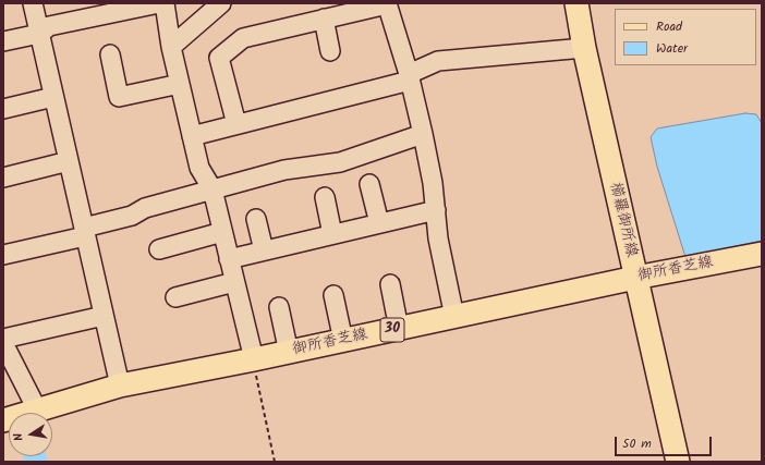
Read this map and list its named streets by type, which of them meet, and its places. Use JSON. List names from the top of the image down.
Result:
{
  "streets": {
    "main road": ["櫛羅御所線", "御所香芝線", "30"]
  },
  "crossings": [
    ["櫛羅御所線", "御所香芝線"]
  ],
  "legend": ["Road", "Water"],
  "scale_bar": "50 m",
  "north": "left"
}
